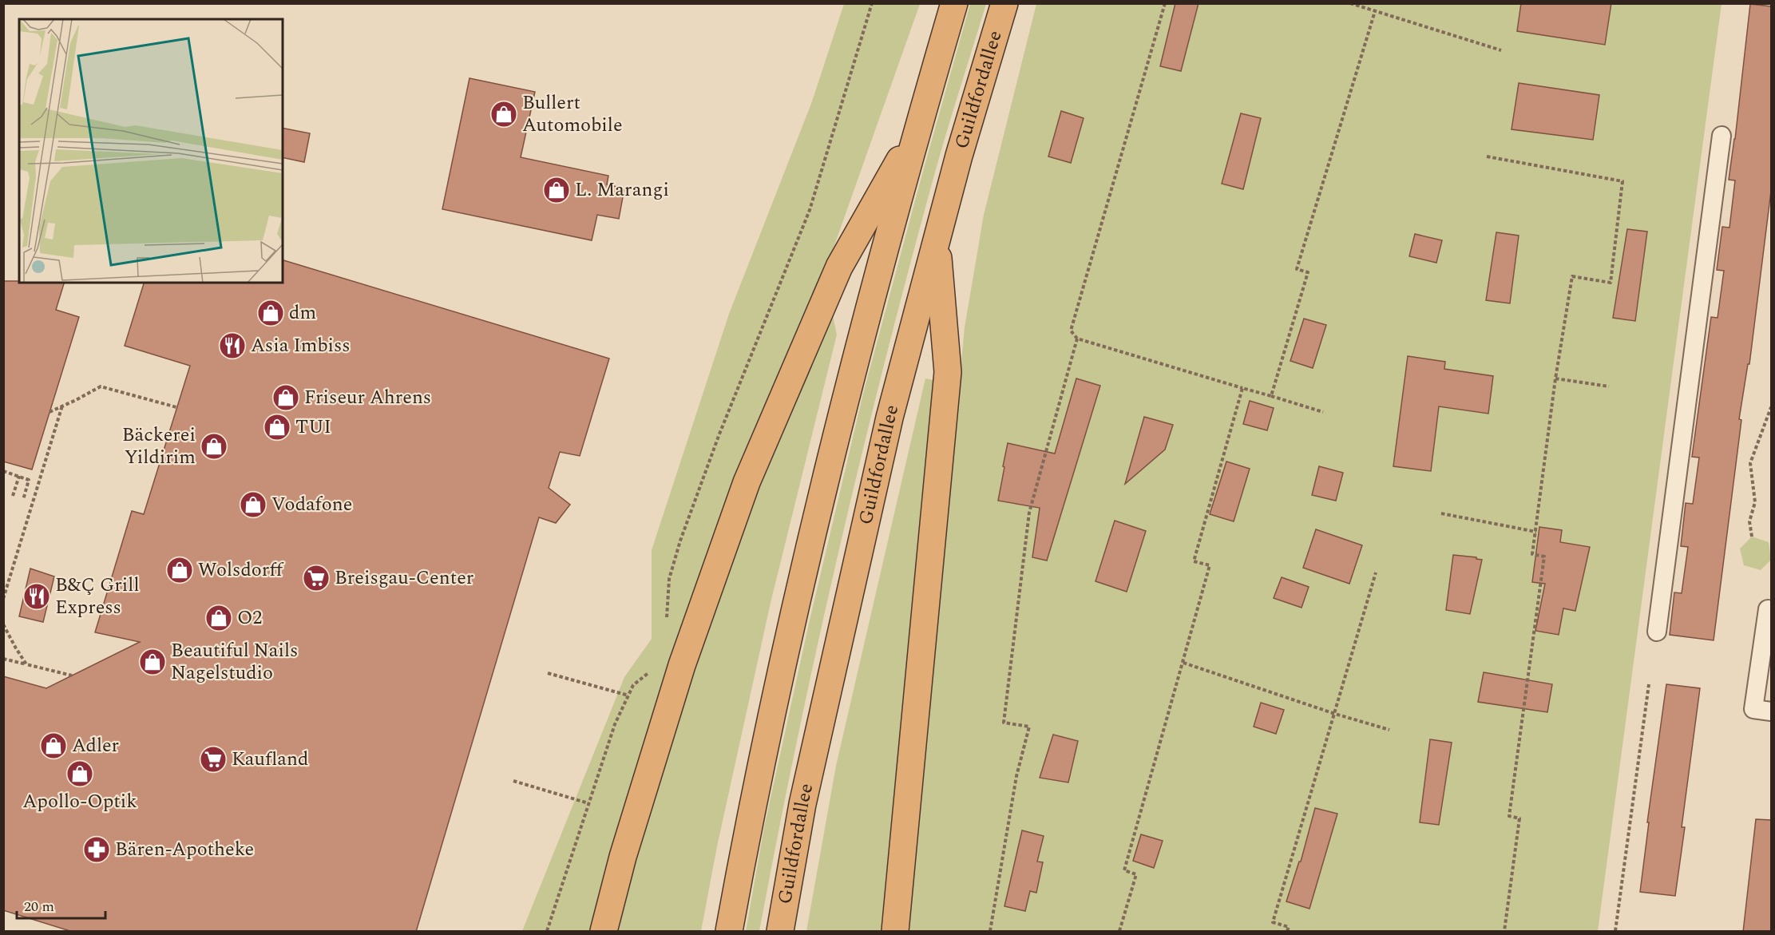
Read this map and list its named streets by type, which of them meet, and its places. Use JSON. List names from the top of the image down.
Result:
{
  "streets": {
    "highway": ["Guildfordallee"]
  },
  "places": {
    "shop": [
      "Bullert Automobile",
      "L. Marangi",
      "dm",
      "Friseur Ahrens",
      "TUI",
      "Bäckerei Yildirim",
      "Vodafone",
      "Wolsdorff",
      "O2",
      "Beautiful Nails Nagelstudio",
      "Adler",
      "Apollo-Optik"
    ],
    "restaurant": ["Asia Imbiss", "B&Ç Grill Express"],
    "supermarket": ["Breisgau-Center", "Kaufland"],
    "pharmacy": ["Bären-Apotheke"]
  },
  "scale_bar": "20 m"
}
